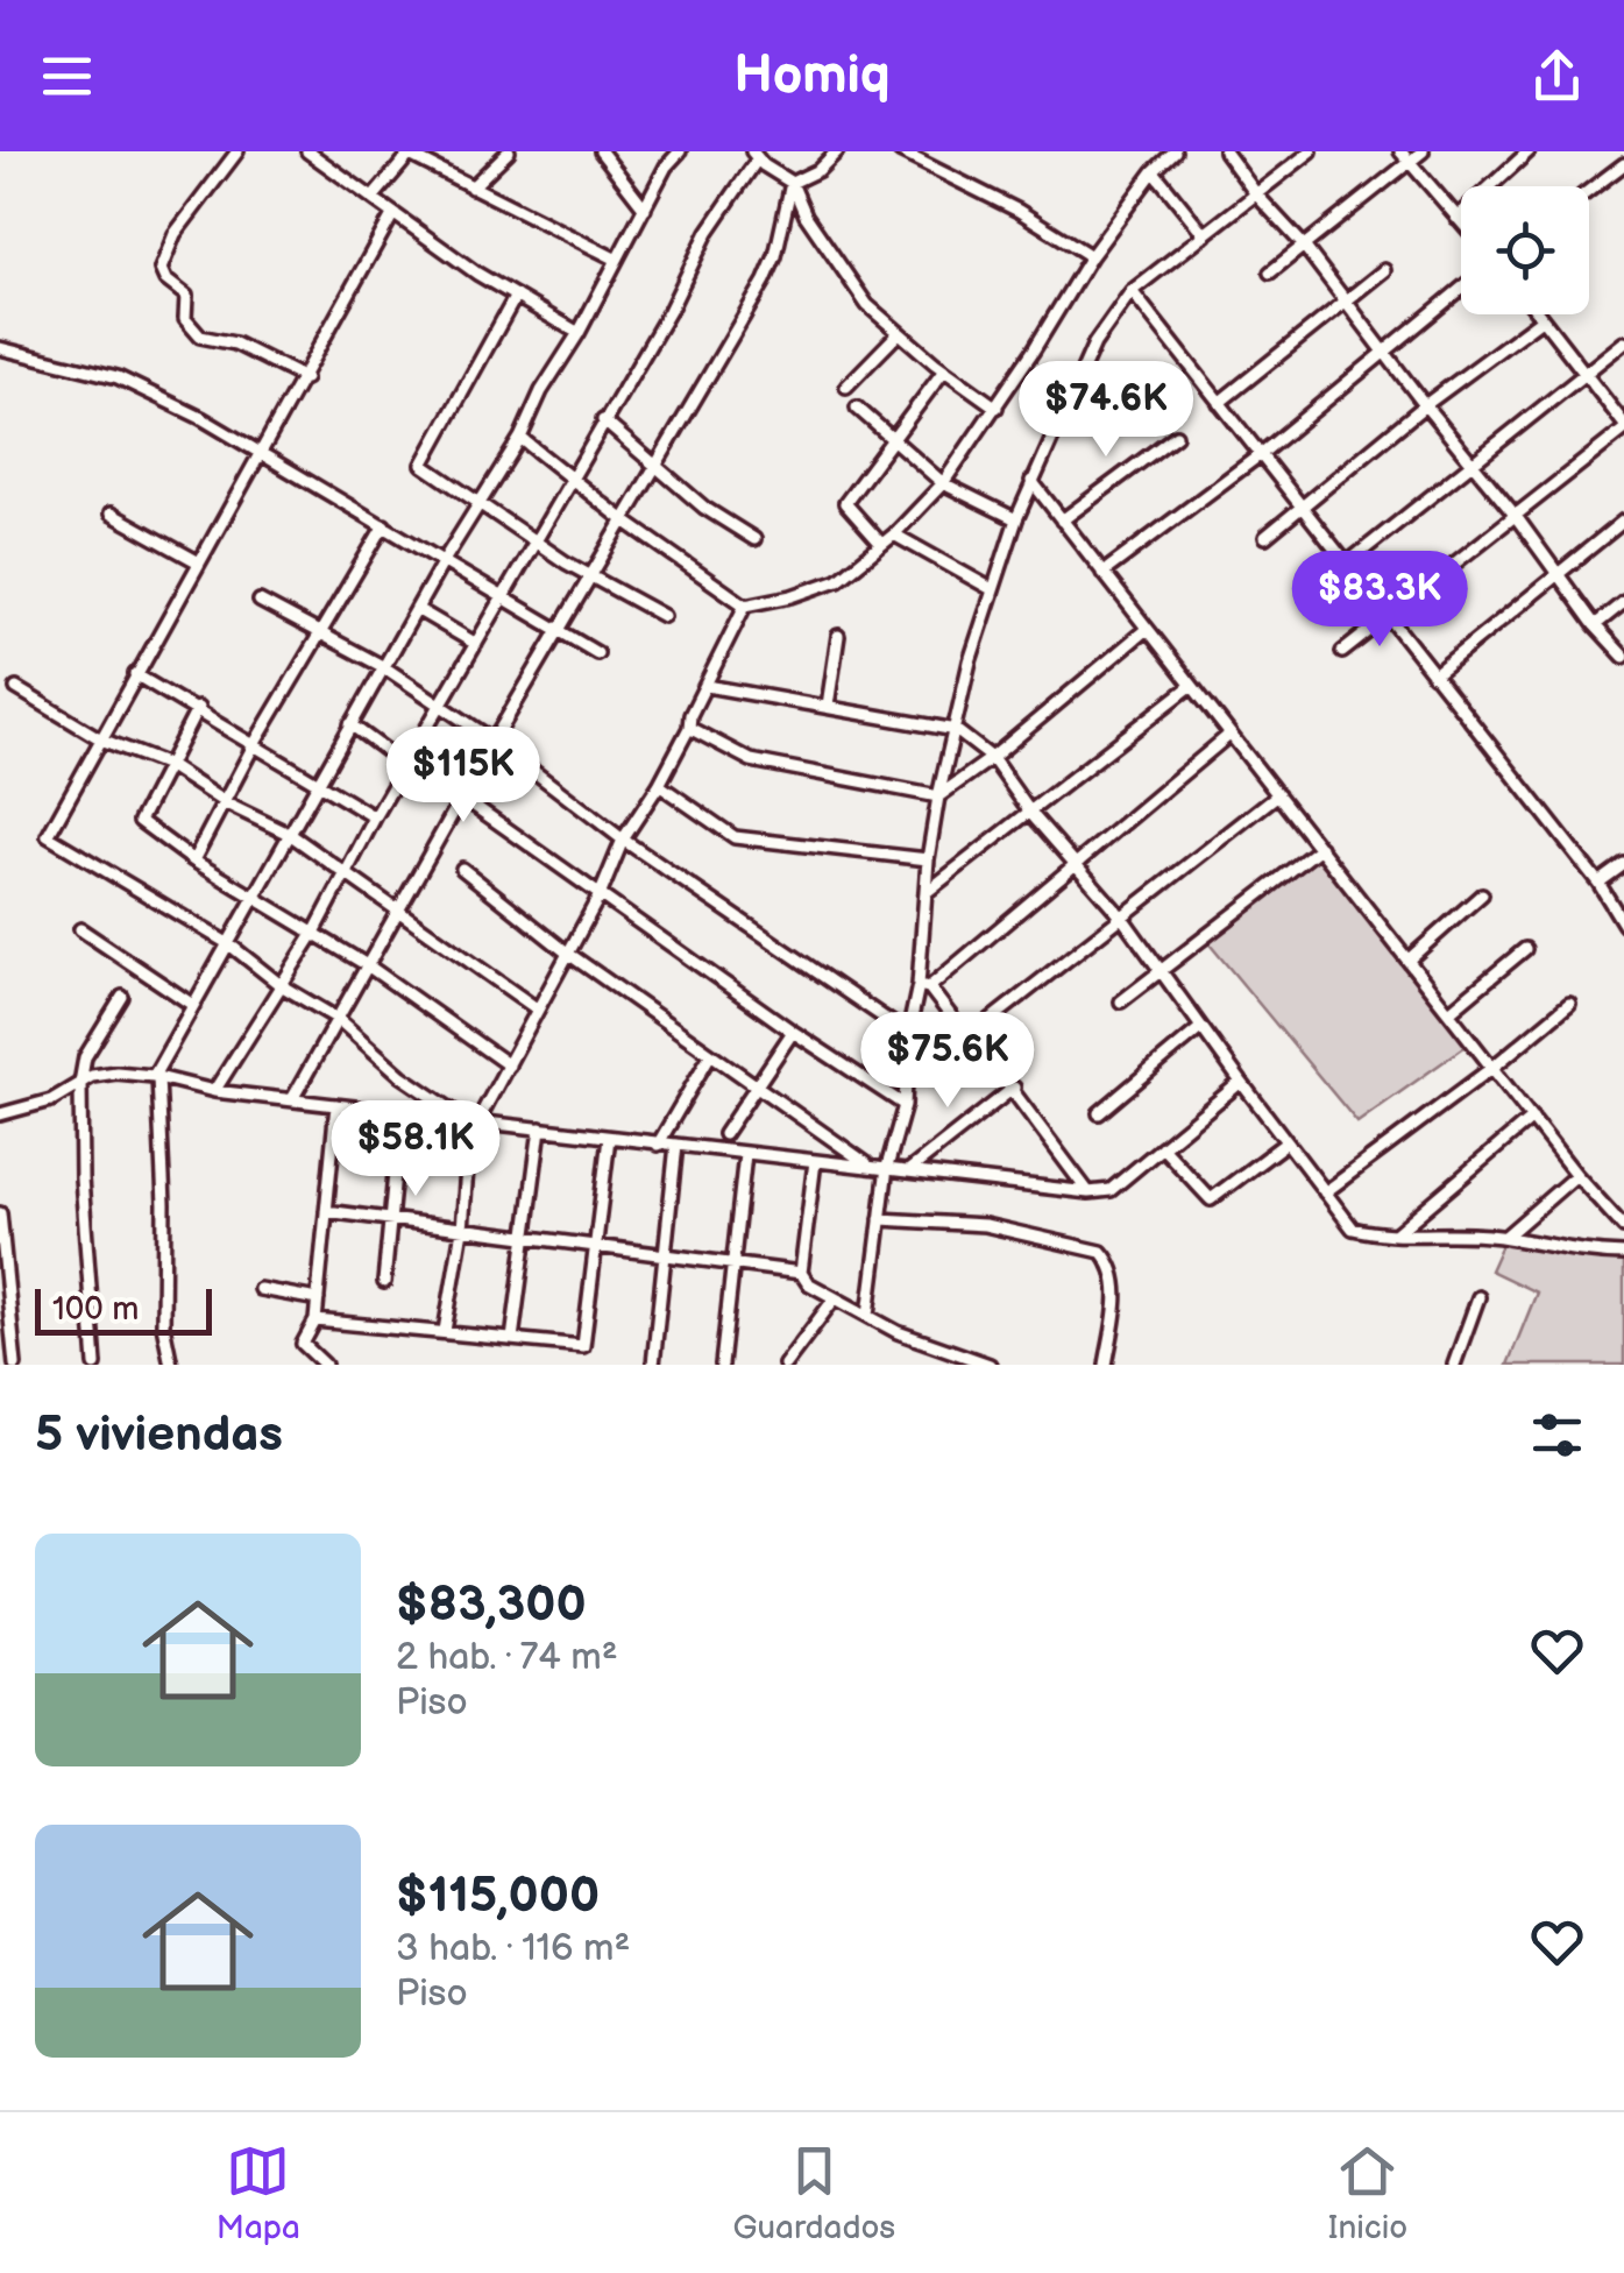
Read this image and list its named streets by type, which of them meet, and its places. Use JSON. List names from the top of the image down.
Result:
{
  "scale_bar": "100 m",
  "page": {
    "header": "Homiq",
    "price": [
      "$74.6K",
      "$83.3K",
      "$115K",
      "$75.6K",
      "$58.1K"
    ],
    "scale": "100 m",
    "heading": "5 viviendas",
    "list": [
      {
        "name": "$83,300",
        "note": "2 hab. · 74 m² · Piso"
      },
      {
        "name": "$115,000",
        "note": "3 hab. · 116 m² · Piso"
      }
    ],
    "tabs": ["Mapa", "Guardados", "Inicio"]
  }
}
